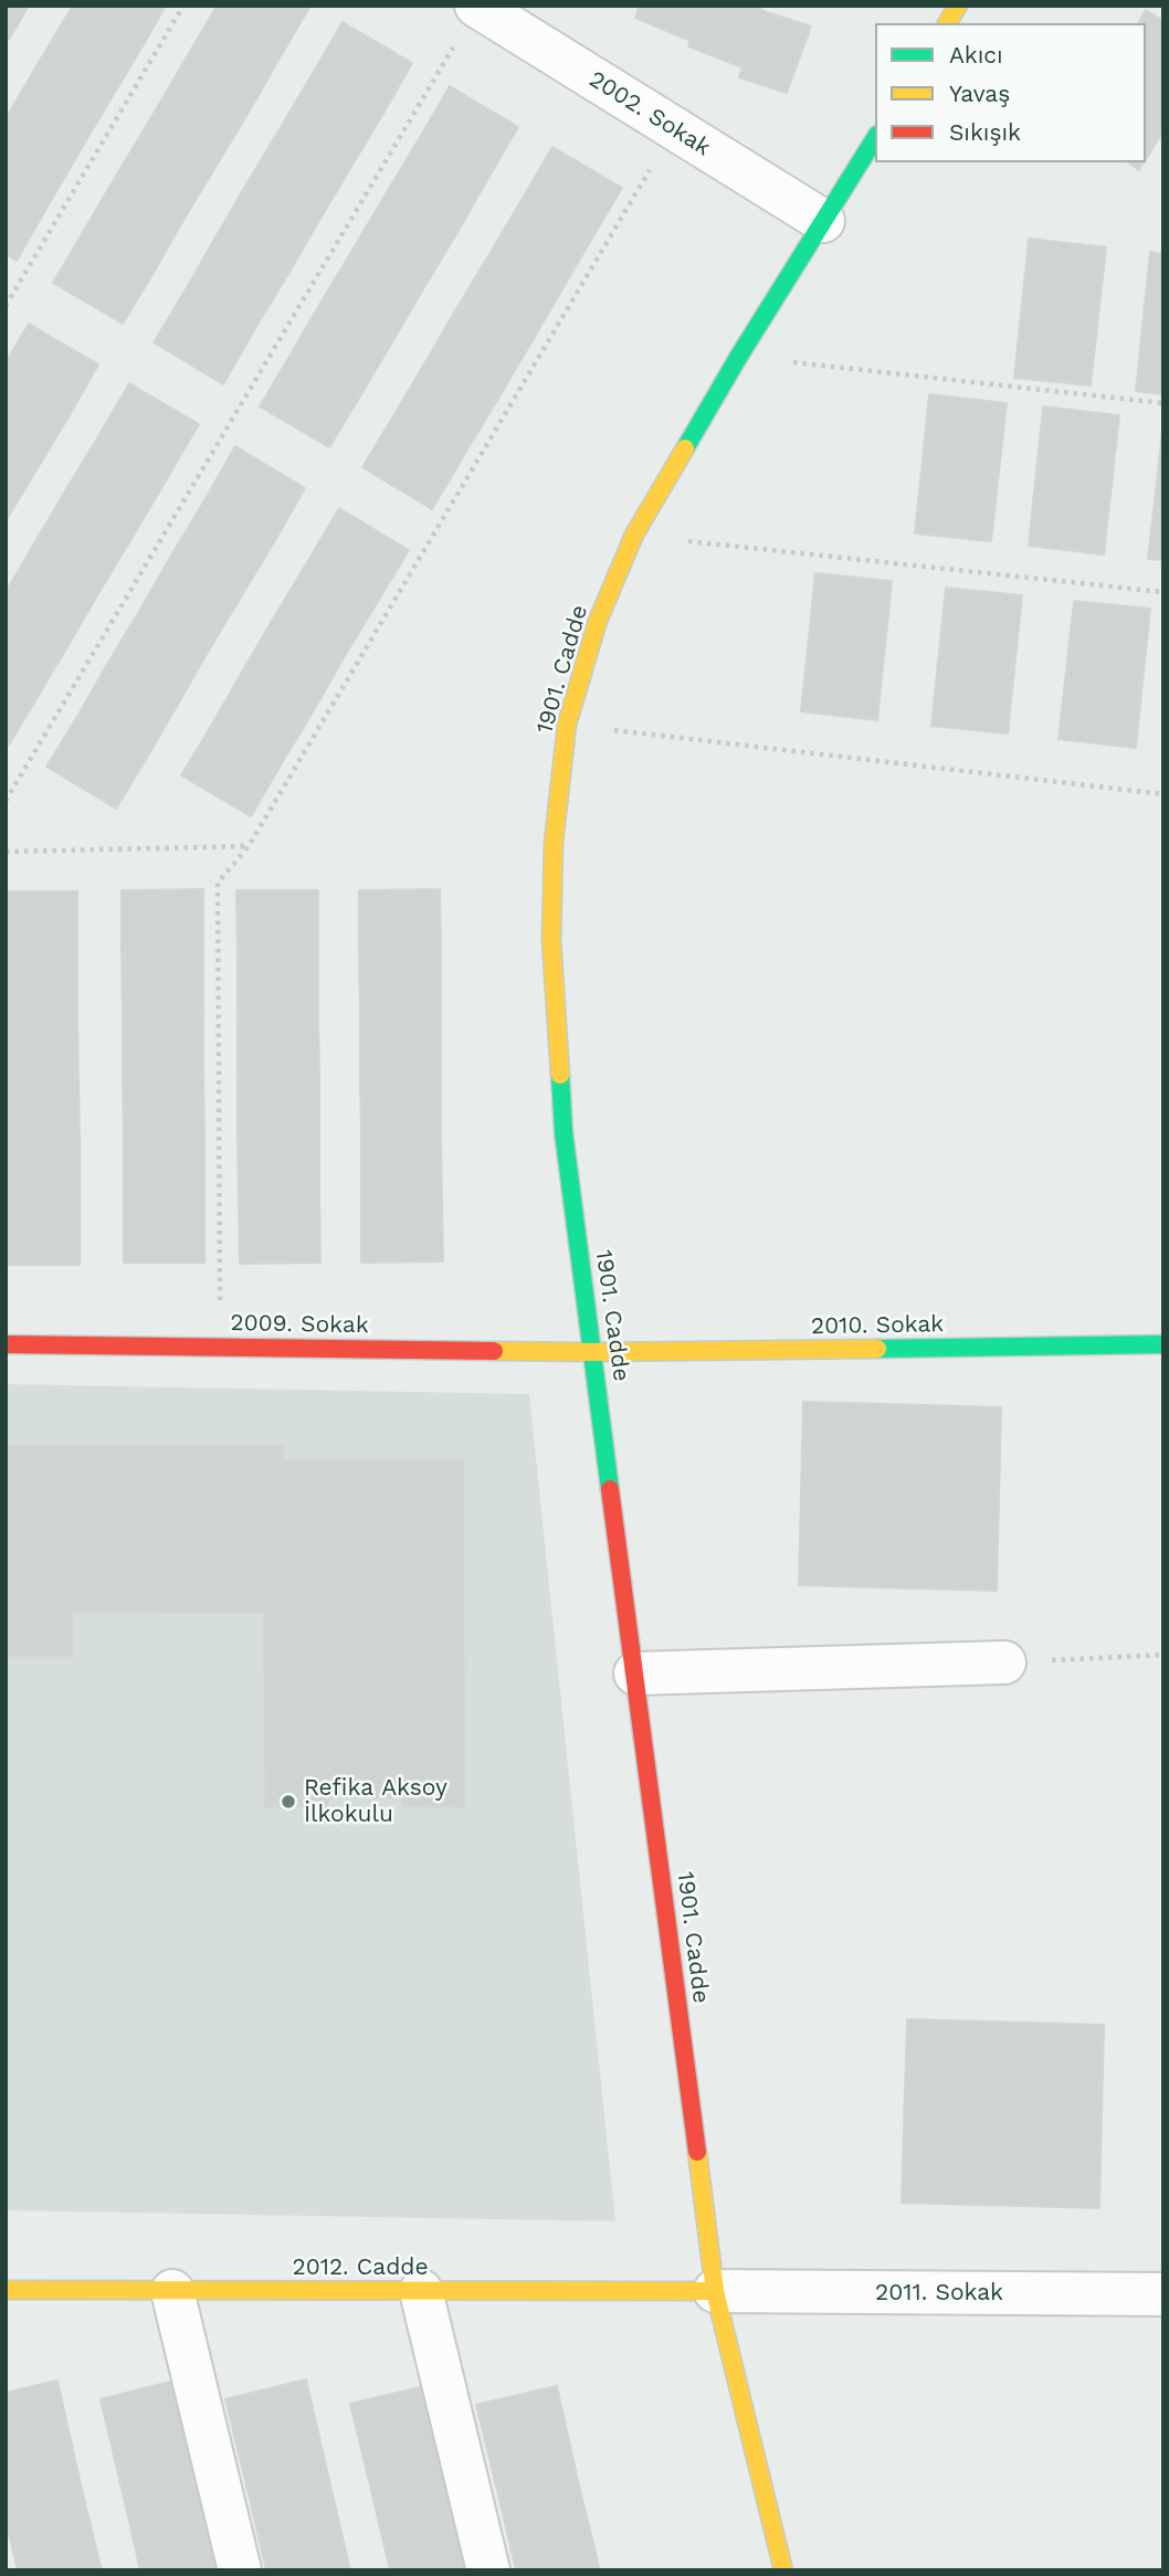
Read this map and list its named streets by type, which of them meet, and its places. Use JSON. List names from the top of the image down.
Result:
{
  "streets": {
    "street": [
      "2002. Sokak",
      "1901. Cadde",
      "2009. Sokak",
      "2010. Sokak",
      "2012. Cadde",
      "2011. Sokak"
    ]
  },
  "crossings": [
    ["2002. Sokak", "1901. Cadde"],
    ["1901. Cadde", "2009. Sokak"],
    ["1901. Cadde", "2010. Sokak"],
    ["1901. Cadde", "2012. Cadde"],
    ["1901. Cadde", "2011. Sokak"],
    ["2009. Sokak", "2010. Sokak"],
    ["2012. Cadde", "2011. Sokak"]
  ],
  "places": ["Refika Aksoy İlkokulu"],
  "legend": ["Akıcı", "Yavaş", "Sıkışık"]
}
